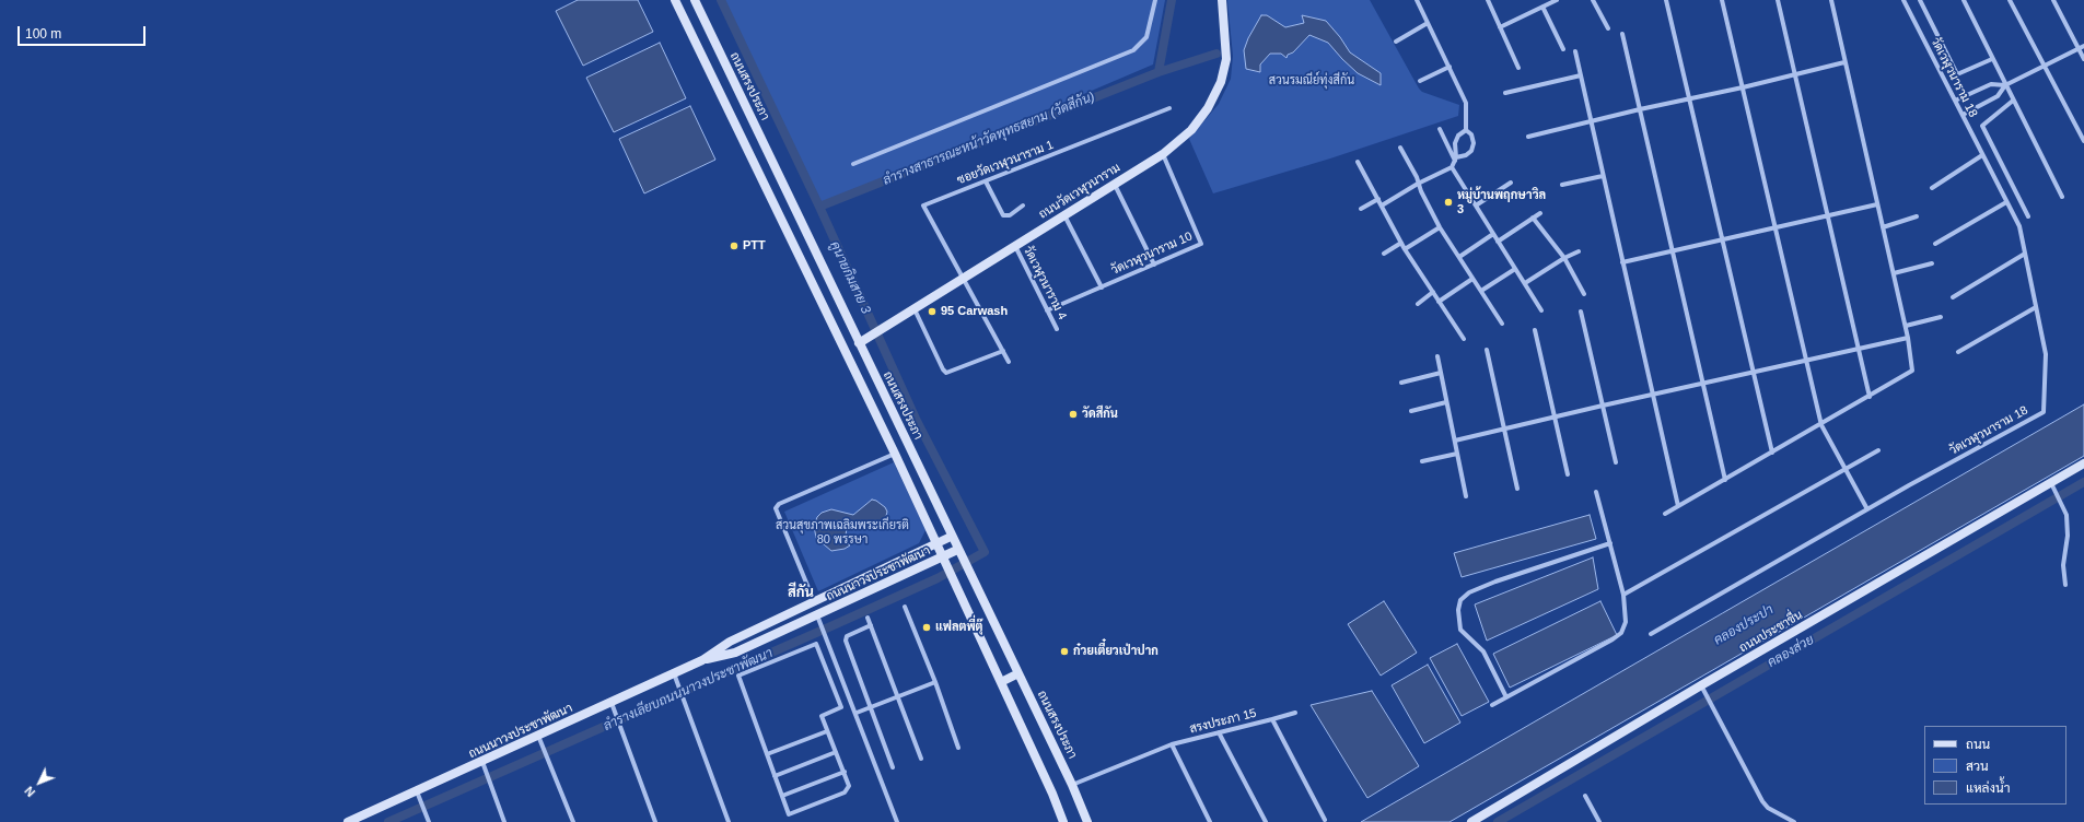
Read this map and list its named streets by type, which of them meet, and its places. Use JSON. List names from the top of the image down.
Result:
{
  "streets": {
    "street": [
      "วัดเวฬุวนาราม 18",
      "ถนนสรงประภา",
      "ซอยวัดเวฬุวนาราม 1",
      "ถนนวัดเวฬุวนาราม",
      "วัดเวฬุวนาราม 10",
      "วัดเวฬุวนาราม 4",
      "ถนนนาวงประชาพัฒนา",
      "ถนนประชาชื่น",
      "สรงประภา 15"
    ]
  },
  "crossings": [
    ["ถนนสรงประภา", "ถนนวัดเวฬุวนาราม"],
    ["ถนนสรงประภา", "ถนนนาวงประชาพัฒนา"],
    ["ถนนสรงประภา", "สรงประภา 15"],
    ["ซอยวัดเวฬุวนาราม 1", "ถนนวัดเวฬุวนาราม"],
    ["ถนนวัดเวฬุวนาราม", "วัดเวฬุวนาราม 10"],
    ["ถนนวัดเวฬุวนาราม", "วัดเวฬุวนาราม 4"],
    ["วัดเวฬุวนาราม 10", "วัดเวฬุวนาราม 4"]
  ],
  "districts": ["สีกัน"],
  "water": [
    "ลำรางสาธารณะหน้าวัดพุทธสยาม (วัดสีกัน)",
    "คูนายกิมสาย 3",
    "คลองประปา",
    "คลองส่วย",
    "ลำรางเลียบถนนนาวงประชาพัฒนา"
  ],
  "parks": ["สวนรมณีย์ทุ่งสีกัน", "สวนสุขภาพเฉลิมพระเกียรติ 80 พรรษา"],
  "places": [
    "หมู่บ้านพฤกษาวิล 3",
    "PTT",
    "95 Carwash",
    "วัดสีกัน",
    "แฟลตพี่ตุ๊",
    "ก๋วยเตี๋ยวเป่าปาก"
  ],
  "legend": ["ถนน", "สวน", "แหล่งน้ำ"],
  "scale_bar": "100 m",
  "north": "bottom left"
}
